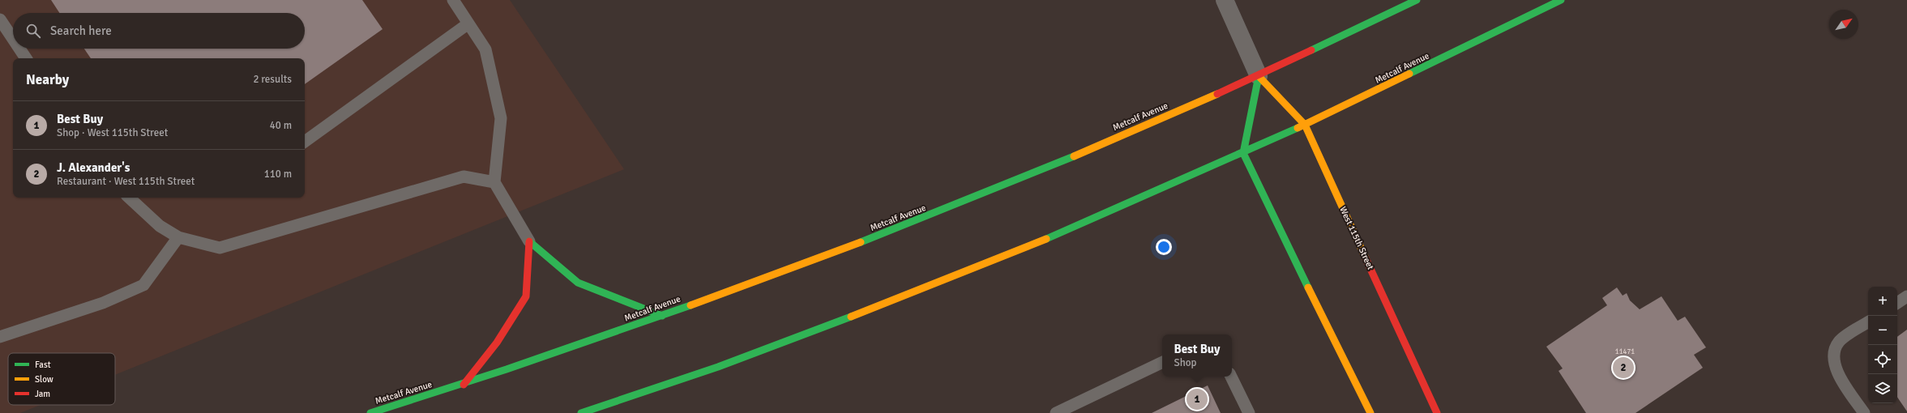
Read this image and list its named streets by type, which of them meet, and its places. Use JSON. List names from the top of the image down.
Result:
{
  "streets": {
    "main road": ["Metcalf Avenue", "West 115th Street"]
  },
  "crossings": [
    ["Metcalf Avenue", "West 115th Street"]
  ],
  "house_numbers": ["11471"],
  "legend": ["Fast", "Slow", "Jam"],
  "north": "top right",
  "page": {
    "search": "Search here",
    "heading": ["Nearby", "2 results"],
    "list": [
      {
        "mark": "1",
        "name": "Best Buy",
        "note": "Shop · West 115th Street",
        "value": "40 m"
      },
      {
        "mark": "2",
        "name": "J. Alexander's",
        "note": "Restaurant · West 115th Street",
        "value": "110 m"
      }
    ],
    "map_buttons": ["+", "−"],
    "popup": ["Best Buy", "Shop"],
    "pins": ["2", "1"]
  }
}
